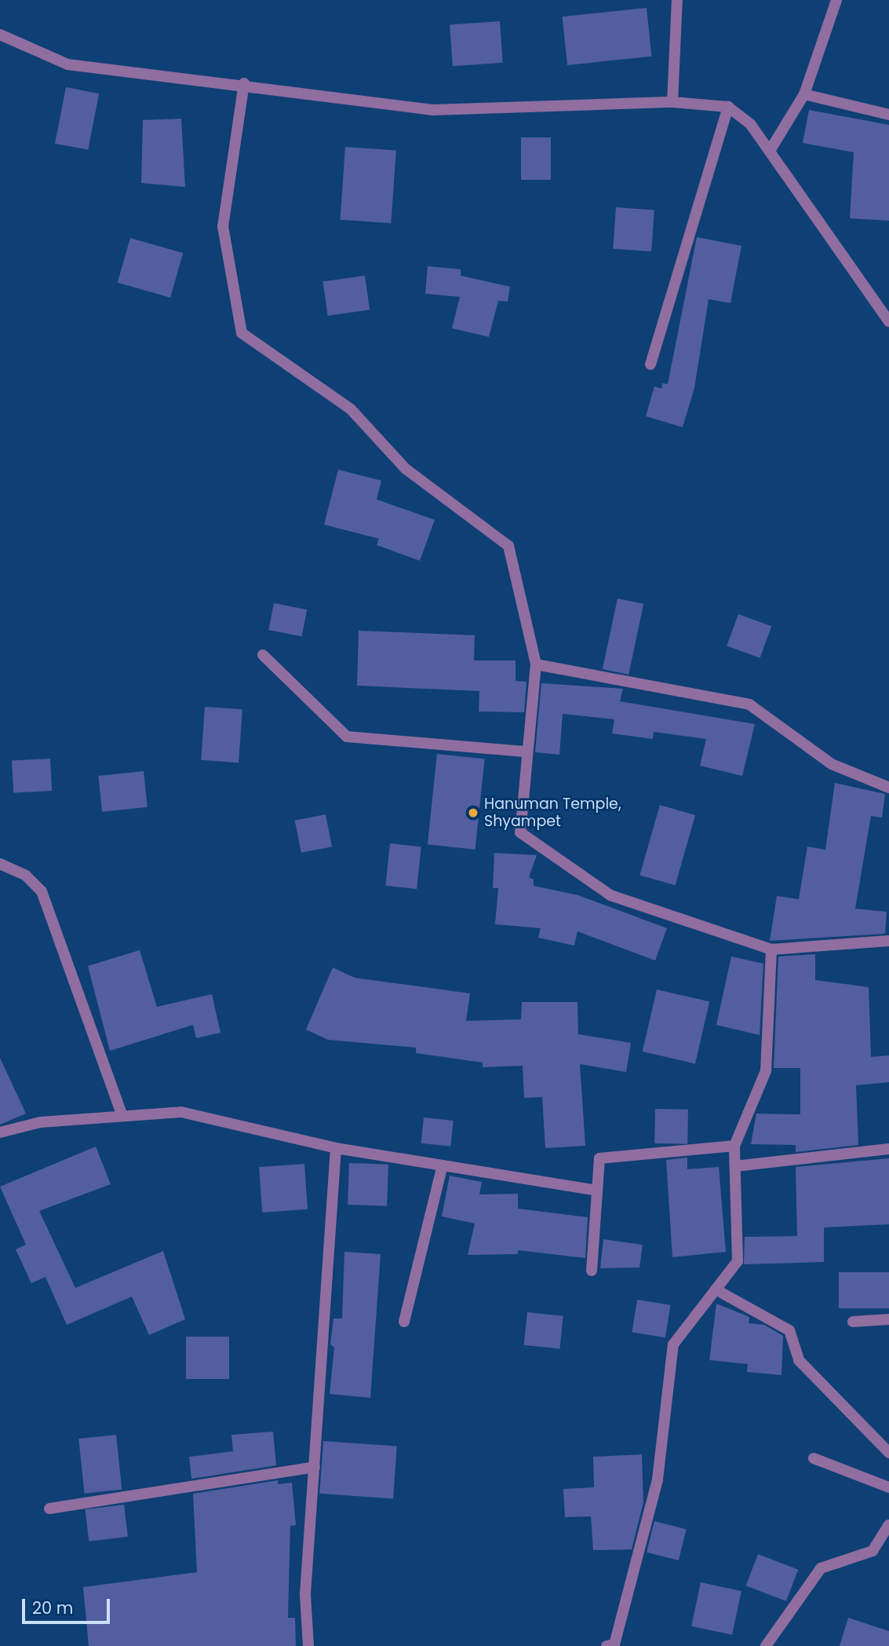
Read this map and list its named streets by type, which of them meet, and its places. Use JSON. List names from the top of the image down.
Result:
{
  "places": ["Hanuman Temple, Shyampet"],
  "scale_bar": "20 m"
}
